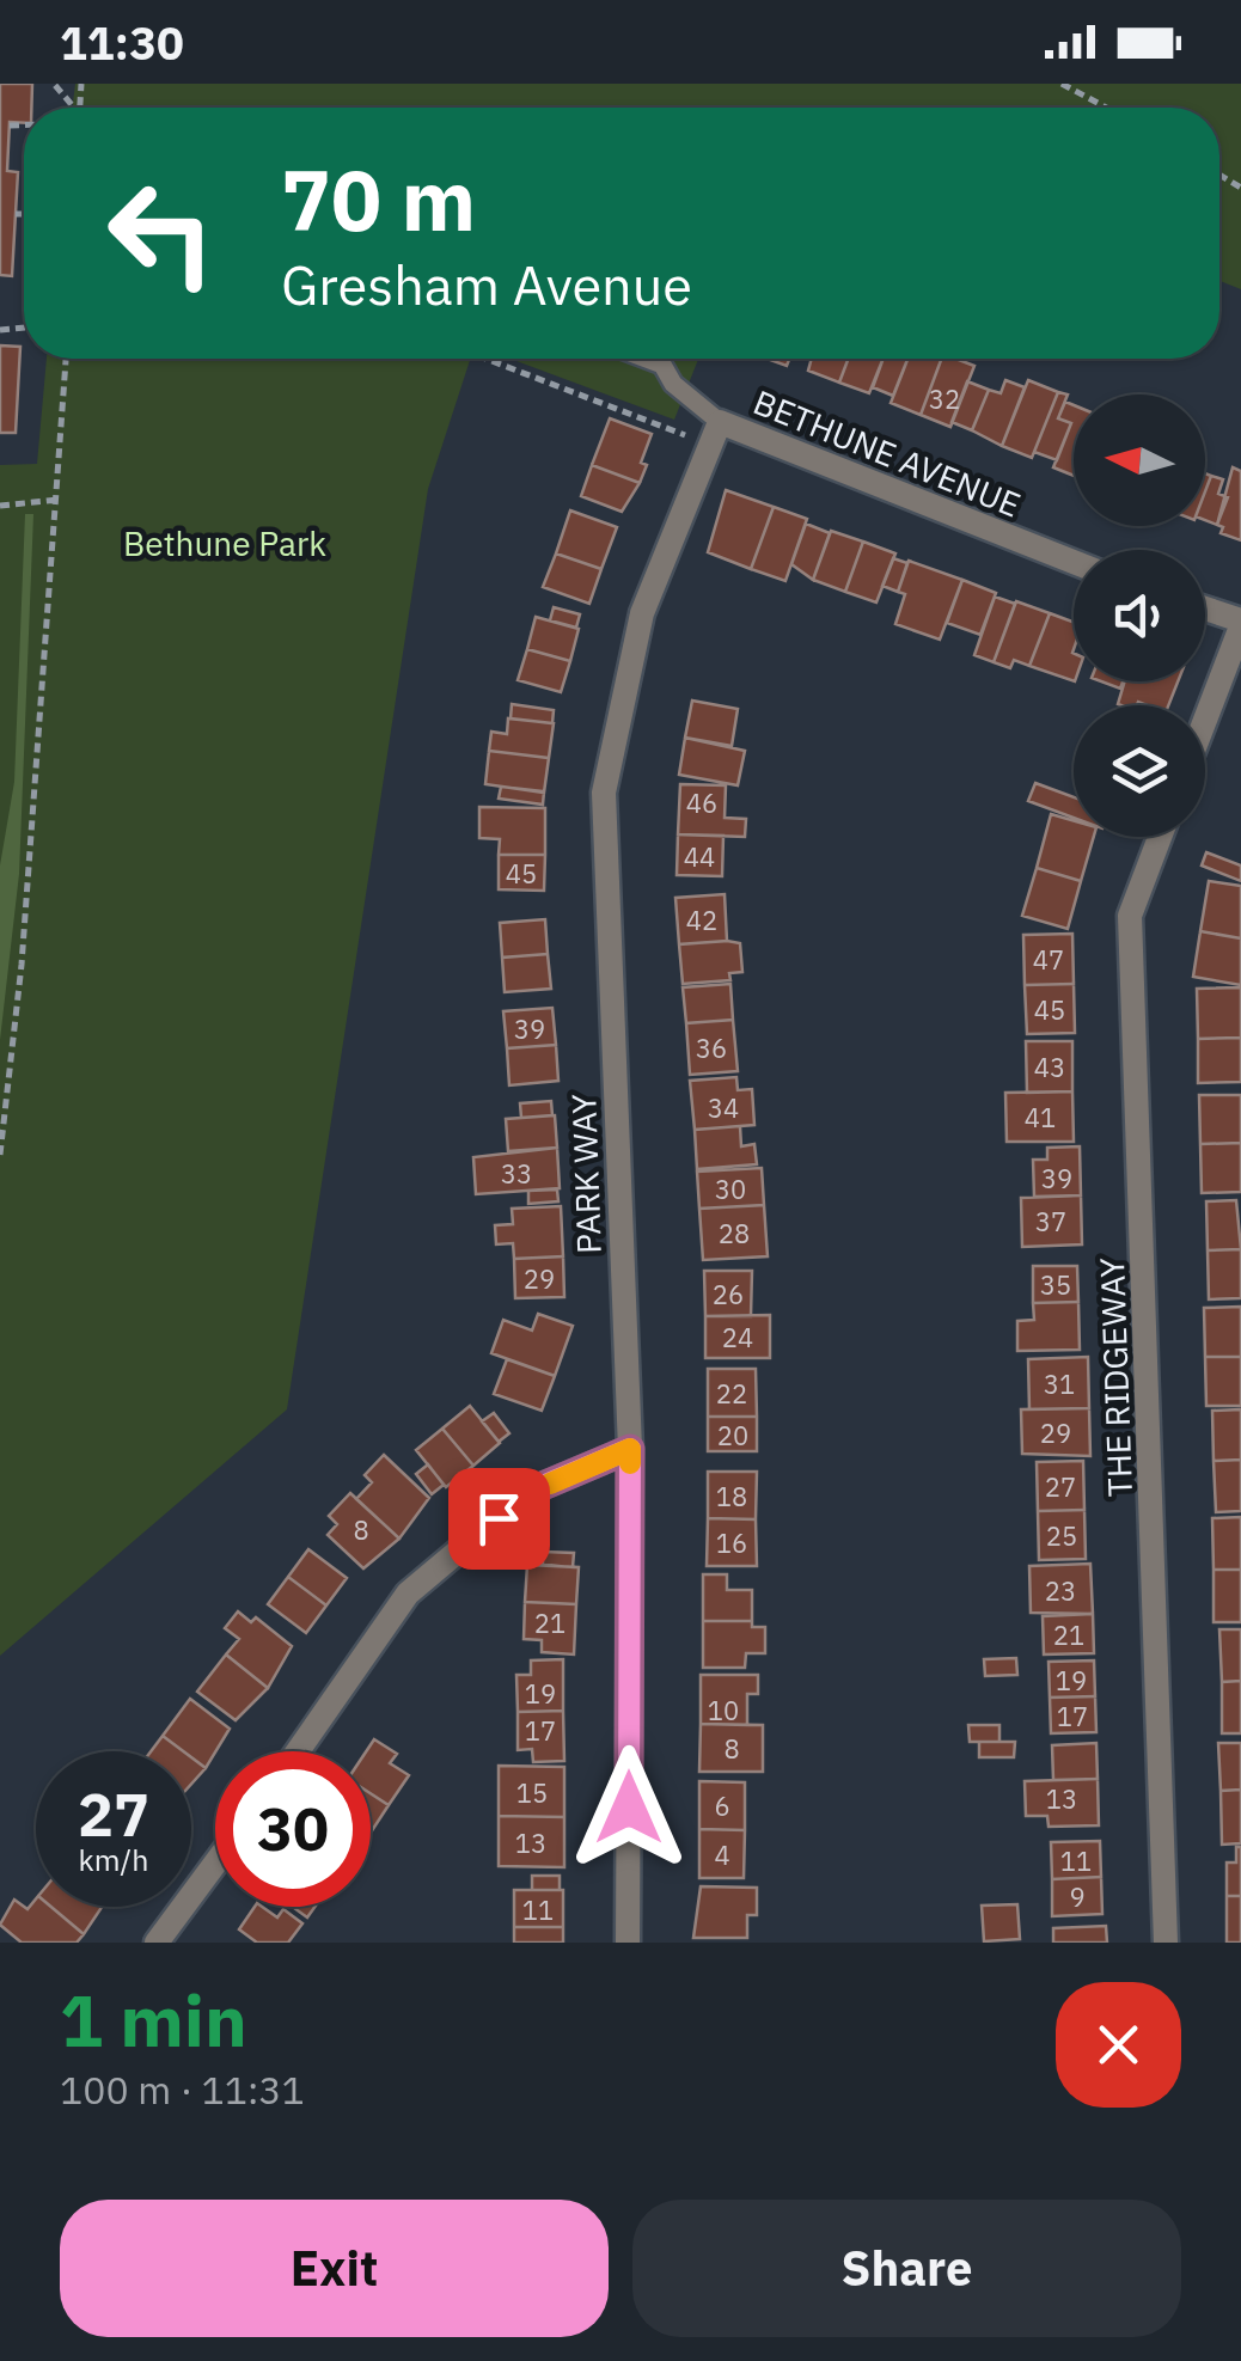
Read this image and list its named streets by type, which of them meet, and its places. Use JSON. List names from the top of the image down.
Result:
{
  "streets": {
    "street": ["BETHUNE AVENUE", "PARK WAY", "THE RIDGEWAY"]
  },
  "crossings": [
    ["BETHUNE AVENUE", "PARK WAY"]
  ],
  "parks": ["Bethune Park"],
  "house_numbers": [
    "32",
    "46",
    "44",
    "45",
    "42",
    "47",
    "45",
    "39",
    "36",
    "43",
    "34",
    "41",
    "33",
    "39",
    "30",
    "37",
    "28",
    "29",
    "35",
    "26",
    "24",
    "31",
    "22",
    "29",
    "20",
    "27",
    "18",
    "8",
    "25",
    "16",
    "23",
    "21",
    "21",
    "19",
    "19",
    "10",
    "17",
    "17",
    "8",
    "15",
    "13",
    "6",
    "13",
    "4",
    "11",
    "9",
    "11"
  ],
  "north": "left",
  "page": {
    "status": "11:30",
    "turn": ["70 m", "Gresham Avenue"],
    "speed": "27 km/h",
    "limit": "30",
    "heading": ["1 min", "100 m · 11:31"],
    "buttons": ["Exit", "Share"]
  }
}
